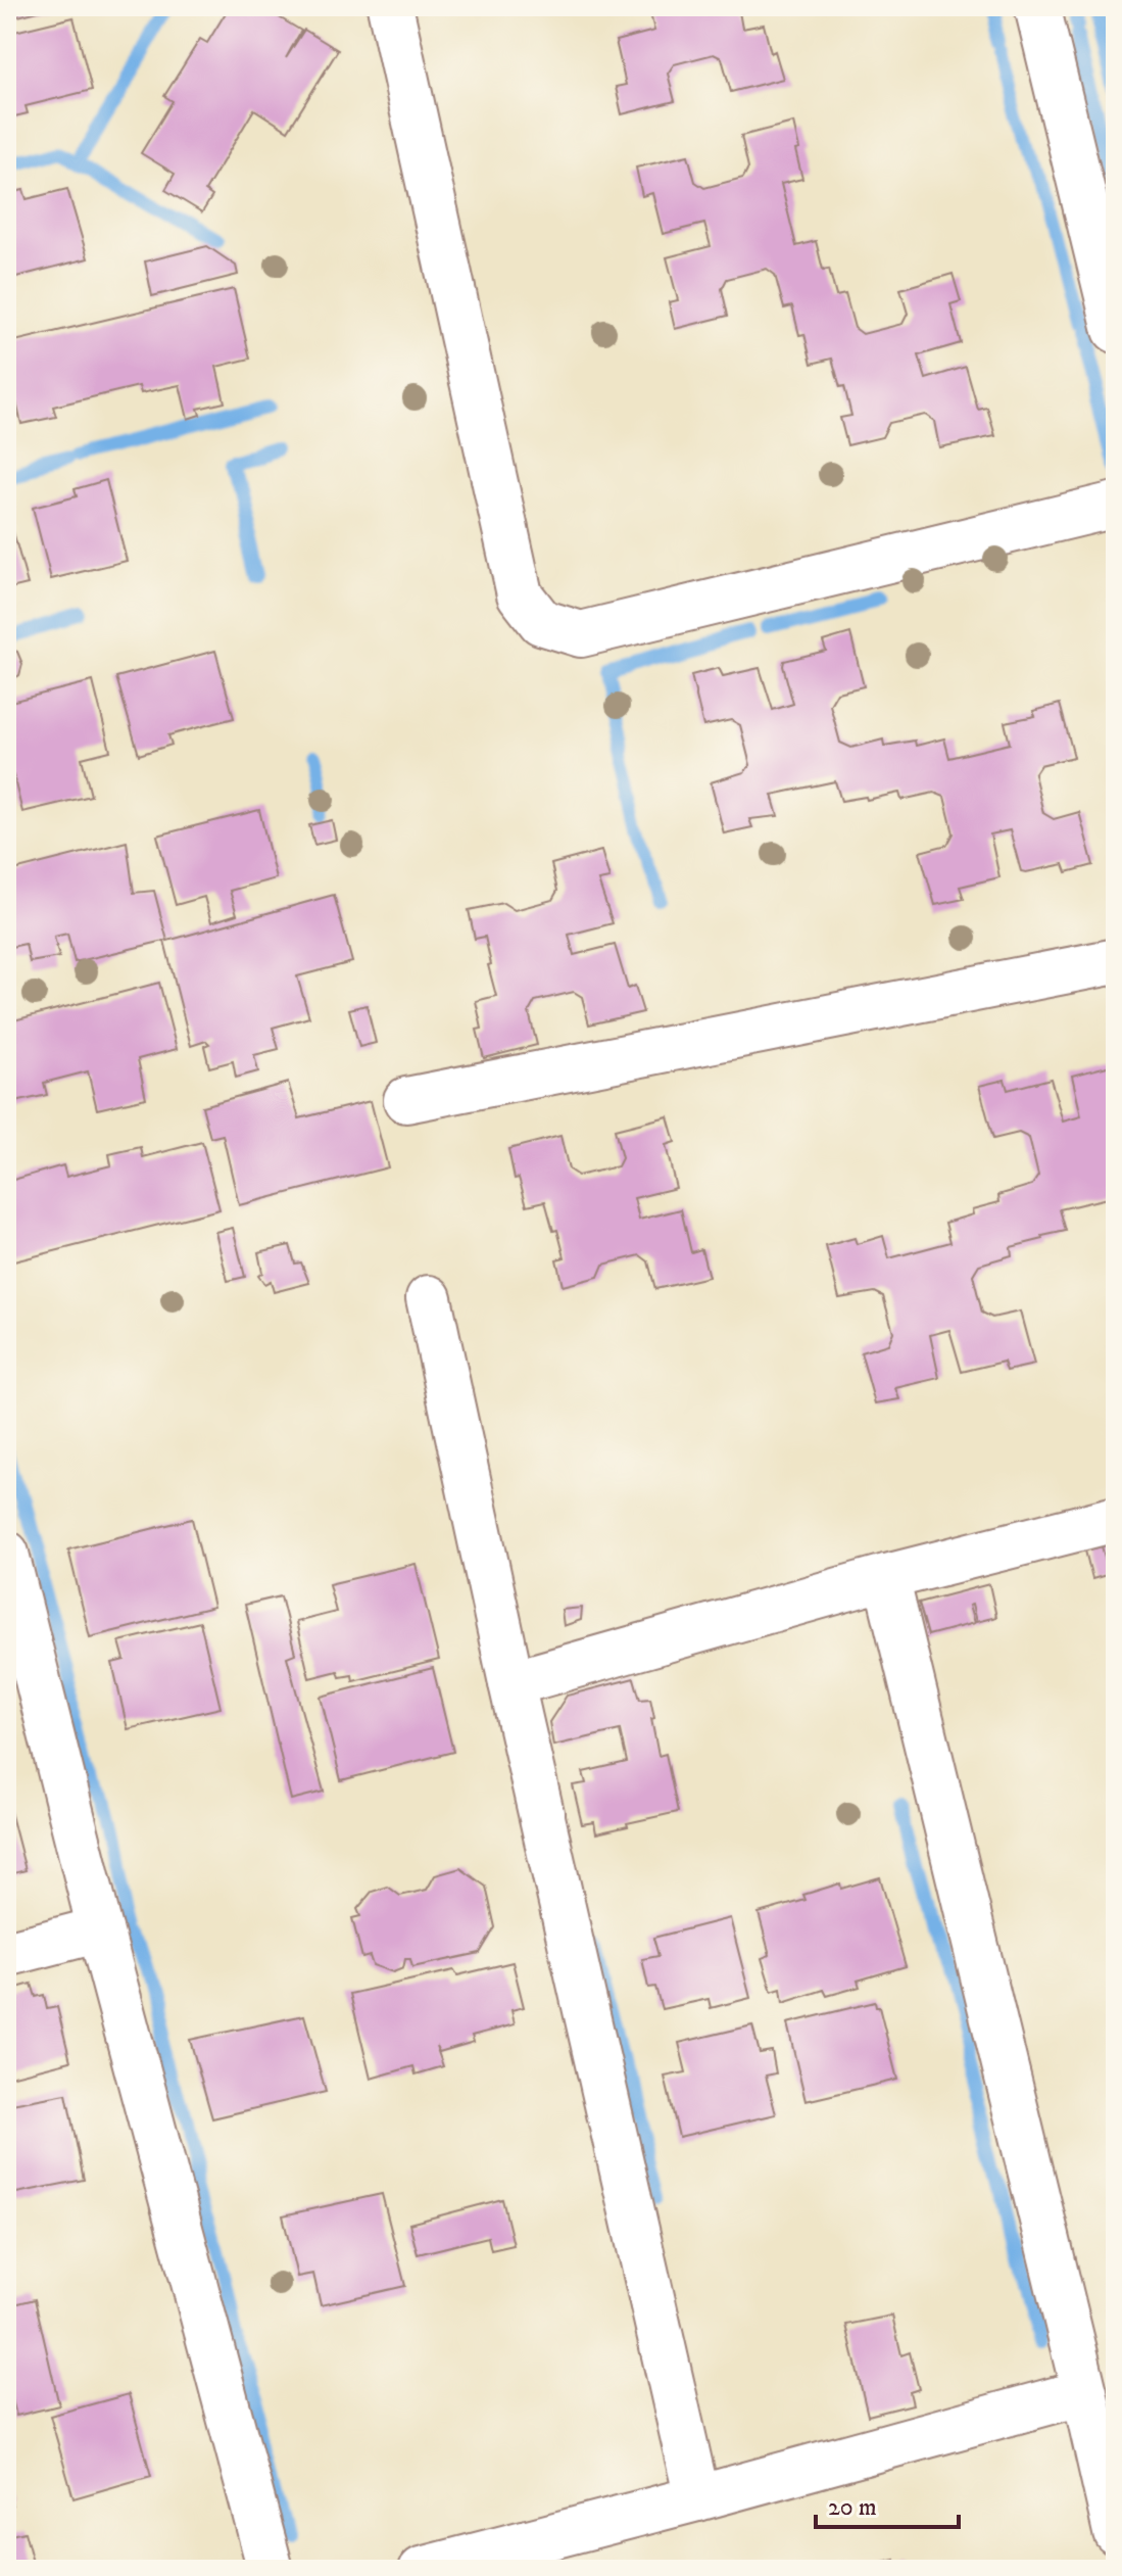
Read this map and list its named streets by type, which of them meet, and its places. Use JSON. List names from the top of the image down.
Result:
{
  "scale_bar": "20 m"
}
